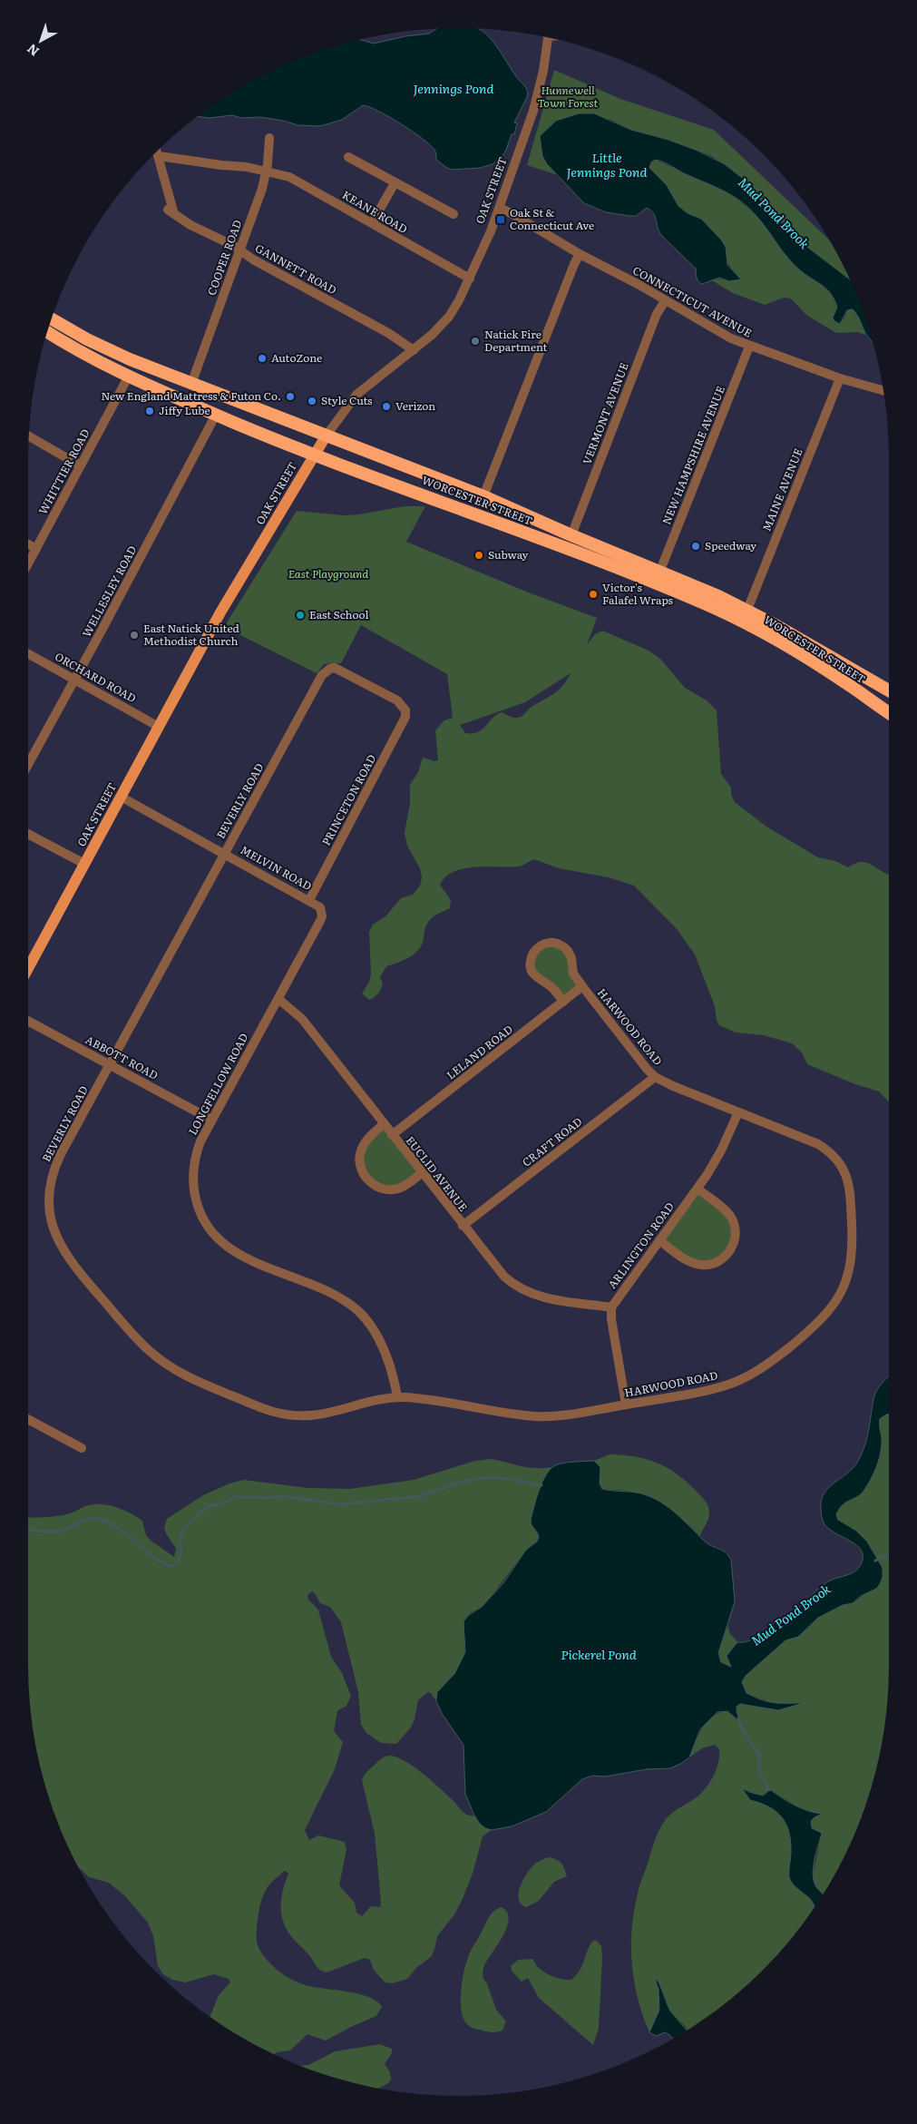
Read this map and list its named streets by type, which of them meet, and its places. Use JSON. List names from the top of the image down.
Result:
{
  "streets": {
    "highway": ["WORCESTER STREET"],
    "main road": ["OAK STREET"],
    "street": [
      "KEANE ROAD",
      "COOPER ROAD",
      "GANNETT ROAD",
      "CONNECTICUT AVENUE",
      "VERMONT AVENUE",
      "NEW HAMPSHIRE AVENUE",
      "WHITTIER ROAD",
      "MAINE AVENUE",
      "WELLESLEY ROAD",
      "ORCHARD ROAD",
      "PRINCETON ROAD",
      "BEVERLY ROAD",
      "MELVIN ROAD",
      "HARWOOD ROAD",
      "LELAND ROAD",
      "ABBOTT ROAD",
      "LONGFELLOW ROAD",
      "CRAFT ROAD",
      "EUCLID AVENUE",
      "ARLINGTON ROAD"
    ]
  },
  "crossings": [
    ["OAK STREET", "KEANE ROAD"],
    ["OAK STREET", "GANNETT ROAD"],
    ["OAK STREET", "CONNECTICUT AVENUE"],
    ["OAK STREET", "WORCESTER STREET"],
    ["OAK STREET", "ORCHARD ROAD"],
    ["OAK STREET", "MELVIN ROAD"],
    ["KEANE ROAD", "COOPER ROAD"],
    ["KEANE ROAD", "GANNETT ROAD"],
    ["COOPER ROAD", "GANNETT ROAD"],
    ["COOPER ROAD", "WORCESTER STREET"],
    ["CONNECTICUT AVENUE", "VERMONT AVENUE"],
    ["CONNECTICUT AVENUE", "NEW HAMPSHIRE AVENUE"],
    ["CONNECTICUT AVENUE", "MAINE AVENUE"],
    ["VERMONT AVENUE", "WORCESTER STREET"],
    ["NEW HAMPSHIRE AVENUE", "WORCESTER STREET"],
    ["WHITTIER ROAD", "WORCESTER STREET"],
    ["MAINE AVENUE", "WORCESTER STREET"],
    ["WORCESTER STREET", "WELLESLEY ROAD"],
    ["WELLESLEY ROAD", "ORCHARD ROAD"],
    ["PRINCETON ROAD", "BEVERLY ROAD"],
    ["PRINCETON ROAD", "MELVIN ROAD"],
    ["BEVERLY ROAD", "MELVIN ROAD"],
    ["BEVERLY ROAD", "HARWOOD ROAD"],
    ["BEVERLY ROAD", "ABBOTT ROAD"],
    ["BEVERLY ROAD", "LONGFELLOW ROAD"],
    ["MELVIN ROAD", "LONGFELLOW ROAD"],
    ["HARWOOD ROAD", "LELAND ROAD"],
    ["HARWOOD ROAD", "LONGFELLOW ROAD"],
    ["HARWOOD ROAD", "CRAFT ROAD"],
    ["HARWOOD ROAD", "ARLINGTON ROAD"],
    ["LELAND ROAD", "EUCLID AVENUE"],
    ["ABBOTT ROAD", "LONGFELLOW ROAD"],
    ["LONGFELLOW ROAD", "EUCLID AVENUE"],
    ["CRAFT ROAD", "EUCLID AVENUE"],
    ["EUCLID AVENUE", "ARLINGTON ROAD"]
  ],
  "water": [
    "Jennings Pond",
    "Little Jennings Pond",
    "Mud Pond Brook",
    "Pickerel Pond"
  ],
  "parks": ["Hunnewell Town Forest", "East Playground"],
  "places": {
    "transit": ["Oak St & Connecticut Ave"],
    "other": [
      "Natick Fire Department",
      "AutoZone",
      "New England Mattress & Futon Co.",
      "Style Cuts",
      "Verizon",
      "Jiffy Lube",
      "Speedway",
      "Subway",
      "Victor's Falafel Wraps",
      "East School",
      "East Natick United Methodist Church"
    ]
  },
  "north": "bottom left"
}
